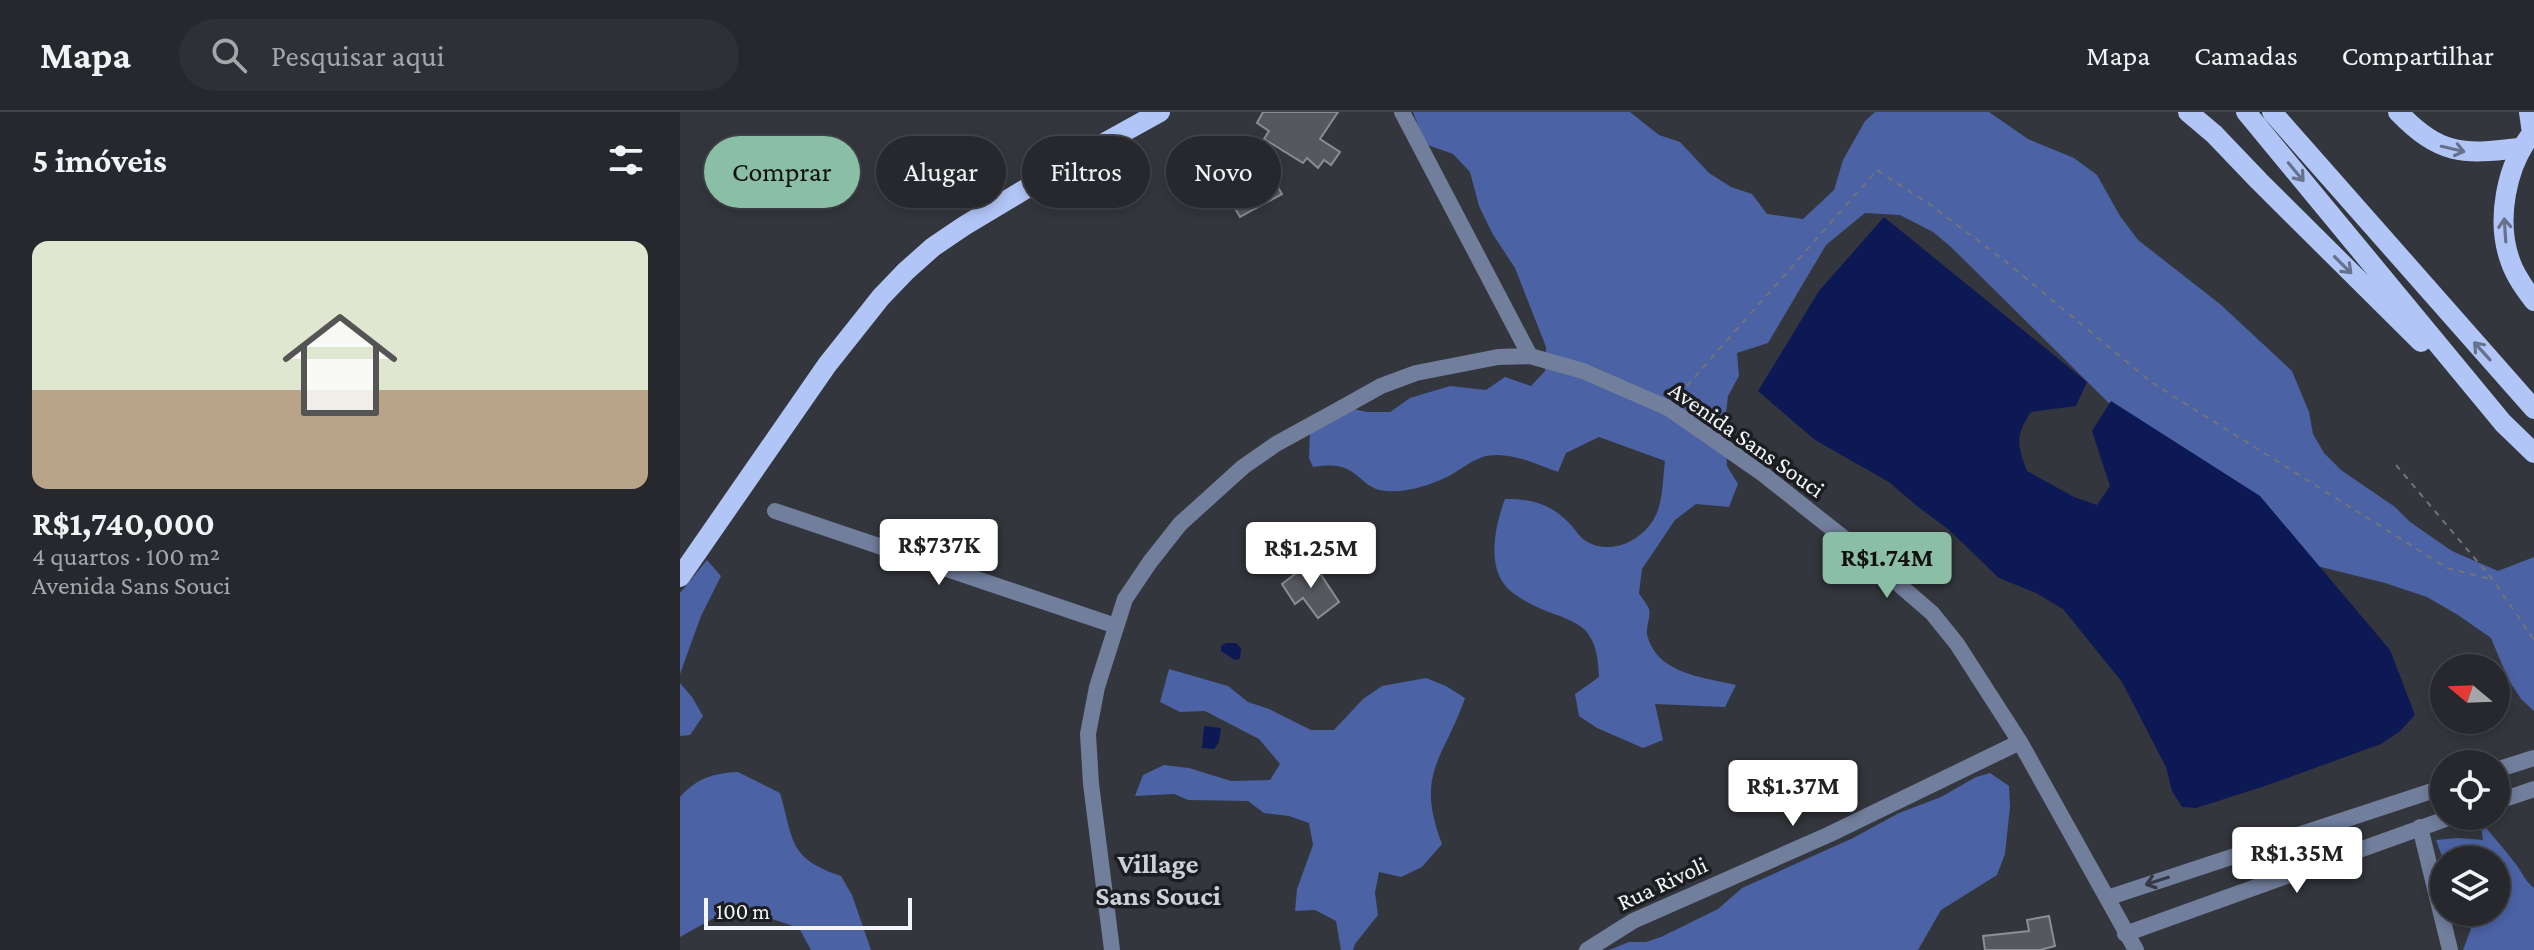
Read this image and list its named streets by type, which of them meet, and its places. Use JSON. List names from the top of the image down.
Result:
{
  "streets": {
    "street": ["Avenida Sans Souci", "Rua Rivoli"]
  },
  "crossings": [
    ["Avenida Sans Souci", "Rua Rivoli"]
  ],
  "districts": ["Village Sans Souci"],
  "scale_bar": "100 m",
  "north": "left",
  "page": {
    "header": "Mapa",
    "search": "Pesquisar aqui",
    "nav": ["Mapa", "Camadas", "Compartilhar"],
    "heading": "5 imóveis",
    "chip": [
      "Comprar",
      "Alugar",
      "Filtros",
      "Novo"
    ],
    "list": [
      {
        "name": "R$1,740,000",
        "note": "4 quartos · 100 m² · Avenida Sans Souci"
      }
    ],
    "price": [
      "R$737K",
      "R$1.25M",
      "R$1.74M",
      "R$1.37M",
      "R$1.35M"
    ],
    "scale": "100 m"
  }
}
